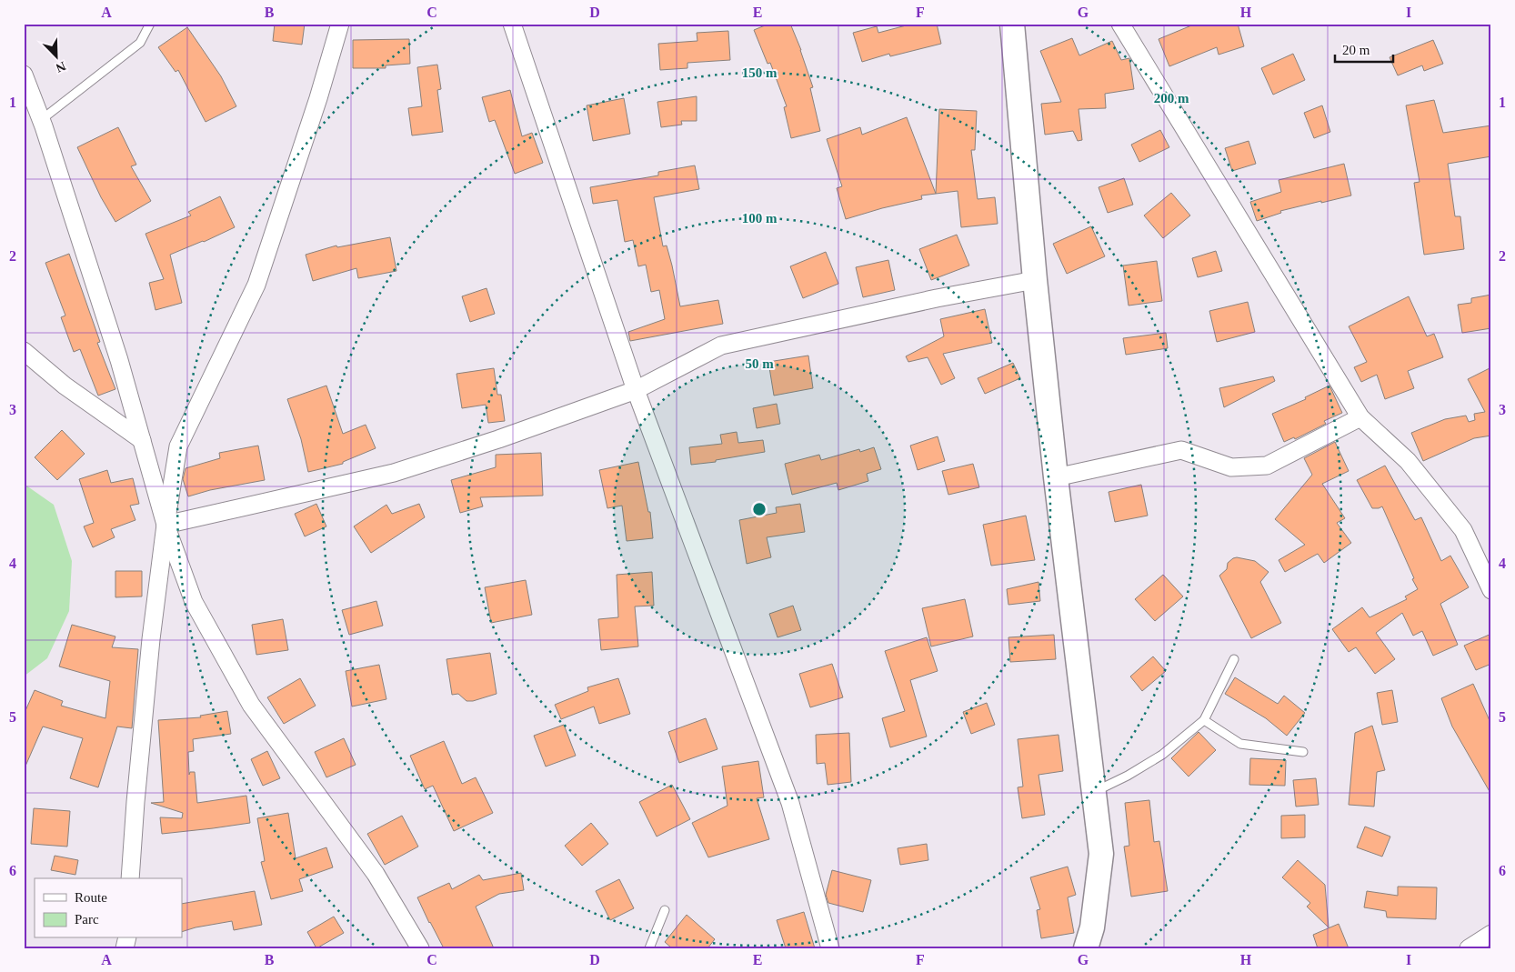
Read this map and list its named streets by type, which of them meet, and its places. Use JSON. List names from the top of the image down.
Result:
{
  "legend": ["Route", "Parc"],
  "scale_bar": "20 m",
  "north": "bottom right",
  "grid": {
    "columns": [
      "A",
      "B",
      "C",
      "D",
      "E",
      "F",
      "G",
      "H",
      "I"
    ],
    "rows": [
      "1",
      "2",
      "3",
      "4",
      "5",
      "6"
    ]
  },
  "rings": [
    "150 m",
    "200 m",
    "100 m",
    "50 m"
  ]
}
